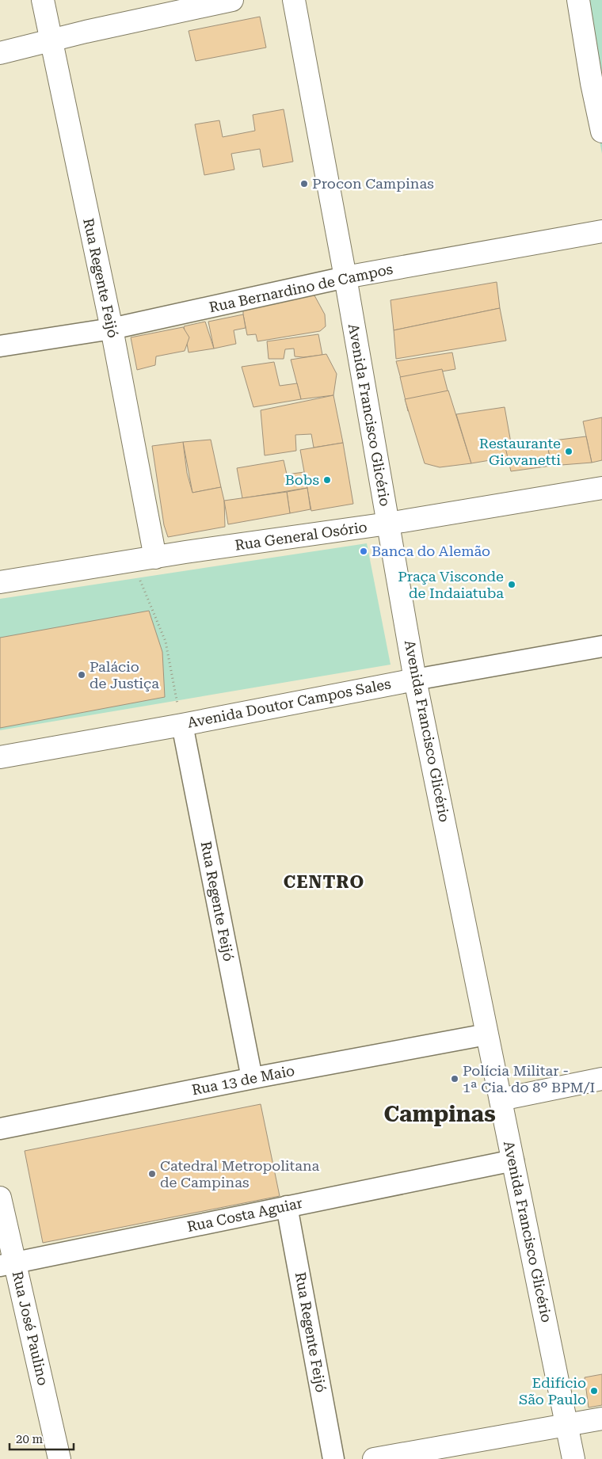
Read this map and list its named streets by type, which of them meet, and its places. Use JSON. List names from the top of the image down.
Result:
{
  "streets": {
    "main road": [
      "Rua Regente Feijó",
      "Rua Bernardino de Campos",
      "Avenida Francisco Glicério",
      "Rua General Osório",
      "Avenida Doutor Campos Sales",
      "Rua José Paulino"
    ],
    "street": ["Rua 13 de Maio", "Rua Costa Aguiar"]
  },
  "crossings": [
    ["Rua Regente Feijó", "Rua Bernardino de Campos"],
    ["Rua Regente Feijó", "Rua General Osório"],
    ["Rua Regente Feijó", "Avenida Doutor Campos Sales"],
    ["Rua Regente Feijó", "Rua 13 de Maio"],
    ["Rua Regente Feijó", "Rua Costa Aguiar"],
    ["Rua Bernardino de Campos", "Avenida Francisco Glicério"],
    ["Avenida Francisco Glicério", "Rua General Osório"],
    ["Avenida Francisco Glicério", "Avenida Doutor Campos Sales"],
    ["Avenida Francisco Glicério", "Rua 13 de Maio"],
    ["Avenida Francisco Glicério", "Rua Costa Aguiar"],
    ["Rua Costa Aguiar", "Rua José Paulino"]
  ],
  "districts": ["CENTRO", "Campinas"],
  "places": [
    "Procon Campinas",
    "Restaurante Giovanetti",
    "Bobs",
    "Banca do Alemão",
    "Praça Visconde de Indaiatuba",
    "Palácio de Justiça",
    "Polícia Militar - 1ª Cia. do 8º BPM/I",
    "Catedral Metropolitana de Campinas",
    "Edifício São Paulo"
  ],
  "scale_bar": "20 m"
}
